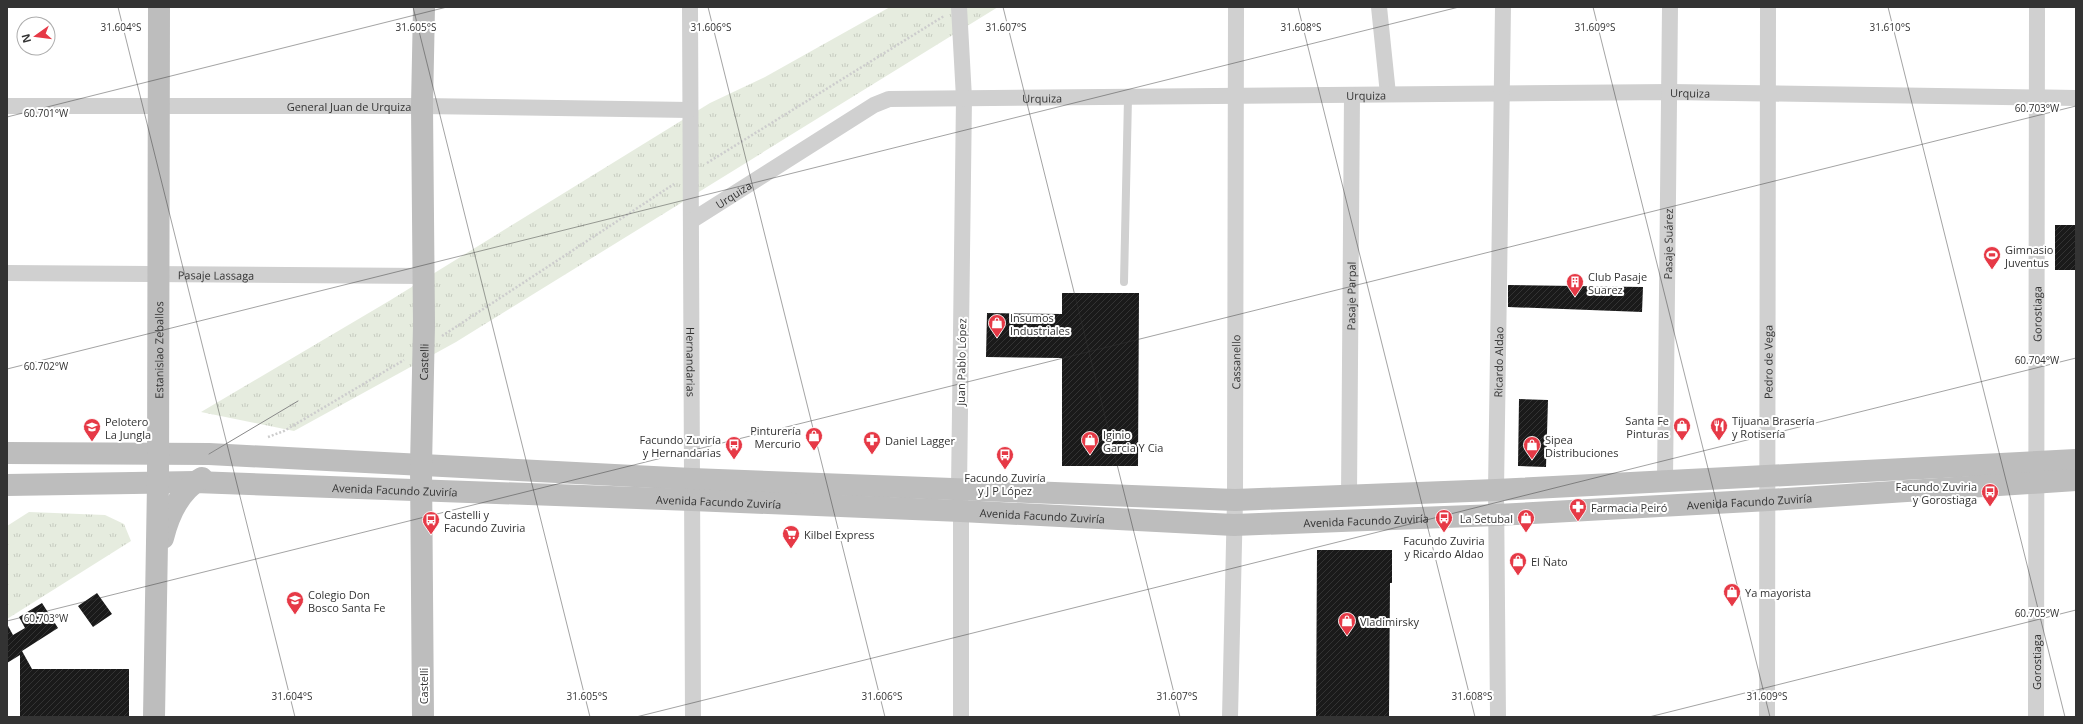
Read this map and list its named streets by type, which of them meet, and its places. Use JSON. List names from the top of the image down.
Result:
{
  "streets": {
    "main road": ["Estanislao Zeballos", "Castelli", "Avenida Facundo Zuviría"],
    "street": [
      "Urquiza",
      "General Juan de Urquiza",
      "Pasaje Suárez",
      "Pasaje Lassaga",
      "Pasaje Parpal",
      "Gorostiaga",
      "Hernandarias",
      "Juan Pablo López",
      "Cassanello",
      "Ricardo Aldao",
      "Pedro de Vega"
    ]
  },
  "crossings": [
    ["Urquiza", "Pasaje Suárez"],
    ["Urquiza", "Pasaje Parpal"],
    ["Urquiza", "Gorostiaga"],
    ["Urquiza", "Hernandarias"],
    ["Urquiza", "Juan Pablo López"],
    ["Urquiza", "Cassanello"],
    ["Urquiza", "Ricardo Aldao"],
    ["Urquiza", "Pedro de Vega"],
    ["General Juan de Urquiza", "Estanislao Zeballos"],
    ["General Juan de Urquiza", "Castelli"],
    ["General Juan de Urquiza", "Hernandarias"],
    ["Pasaje Suárez", "Avenida Facundo Zuviría"],
    ["Pasaje Lassaga", "Estanislao Zeballos"],
    ["Pasaje Lassaga", "Castelli"],
    ["Pasaje Parpal", "Avenida Facundo Zuviría"],
    ["Gorostiaga", "Avenida Facundo Zuviría"],
    ["Estanislao Zeballos", "Avenida Facundo Zuviría"],
    ["Castelli", "Avenida Facundo Zuviría"],
    ["Hernandarias", "Avenida Facundo Zuviría"],
    ["Juan Pablo López", "Avenida Facundo Zuviría"],
    ["Cassanello", "Avenida Facundo Zuviría"],
    ["Ricardo Aldao", "Avenida Facundo Zuviría"],
    ["Pedro de Vega", "Avenida Facundo Zuviría"]
  ],
  "places": {
    "sports": ["Gimnasio Juventus"],
    "building": ["Club Pasaje Suarez"],
    "shop": [
      "Insumos Industriales",
      "Santa Fe Pinturas",
      "Pinturería Mercurio",
      "Iginio Garcia Y Cia",
      "Sipea Distribuciones",
      "La Setubal",
      "El Ñato",
      "Ya mayorista",
      "Vladimirsky"
    ],
    "restaurant": ["Tijuana Brasería y Rotisería"],
    "school or university": ["Pelotero La Jungla", "Colegio Don Bosco Santa Fe"],
    "pharmacy": ["Daniel Lagger", "Farmacia Peiró"],
    "bus stop": [
      "Facundo Zuviría y Hernandarias",
      "Facundo Zuviría y J P López",
      "Facundo Zuviria y Gorostiaga",
      "Facundo Zuviria y Ricardo Aldao",
      "Castelli y Facundo Zuviria"
    ],
    "supermarket": ["Kilbel Express"]
  },
  "north": "left",
  "coordinates": [
    "31.604°S",
    "31.605°S",
    "31.606°S",
    "31.608°S",
    "31.610°S",
    "31.607°S",
    "31.609°S",
    "60.703°W",
    "60.701°W",
    "60.704°W",
    "60.702°W",
    "60.705°W"
  ]
}
